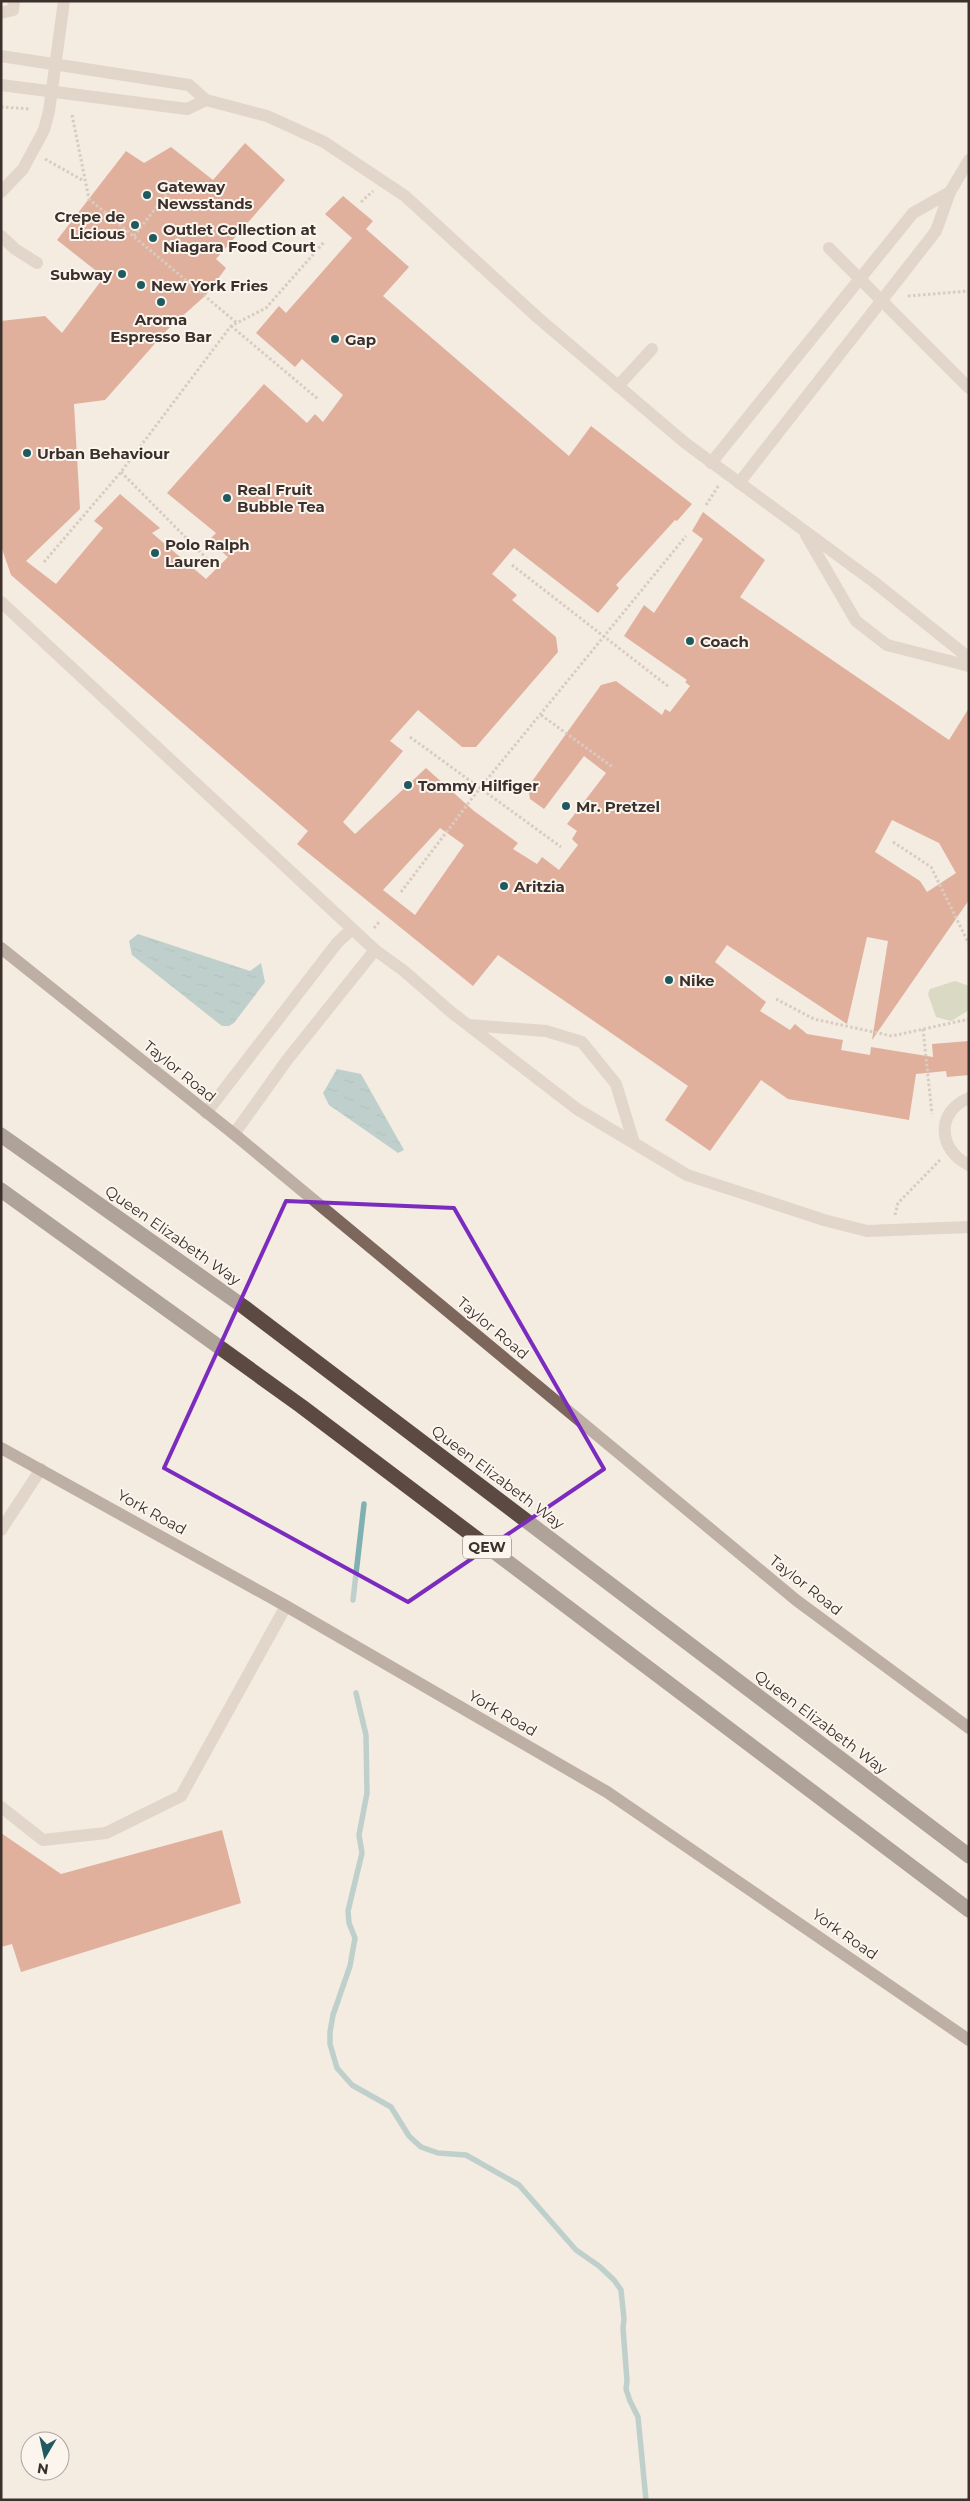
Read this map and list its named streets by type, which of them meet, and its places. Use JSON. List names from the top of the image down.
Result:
{
  "streets": {
    "highway": ["Queen Elizabeth Way", "QEW"],
    "main road": ["Taylor Road", "York Road"]
  },
  "places": [
    "Gateway Newsstands",
    "Crepe de Licious",
    "Outlet Collection at Niagara Food Court",
    "Subway",
    "New York Fries",
    "Aroma Espresso Bar",
    "Gap",
    "Urban Behaviour",
    "Real Fruit Bubble Tea",
    "Polo Ralph Lauren",
    "Coach",
    "Tommy Hilfiger",
    "Mr. Pretzel",
    "Aritzia",
    "Nike"
  ],
  "north": "bottom"
}
